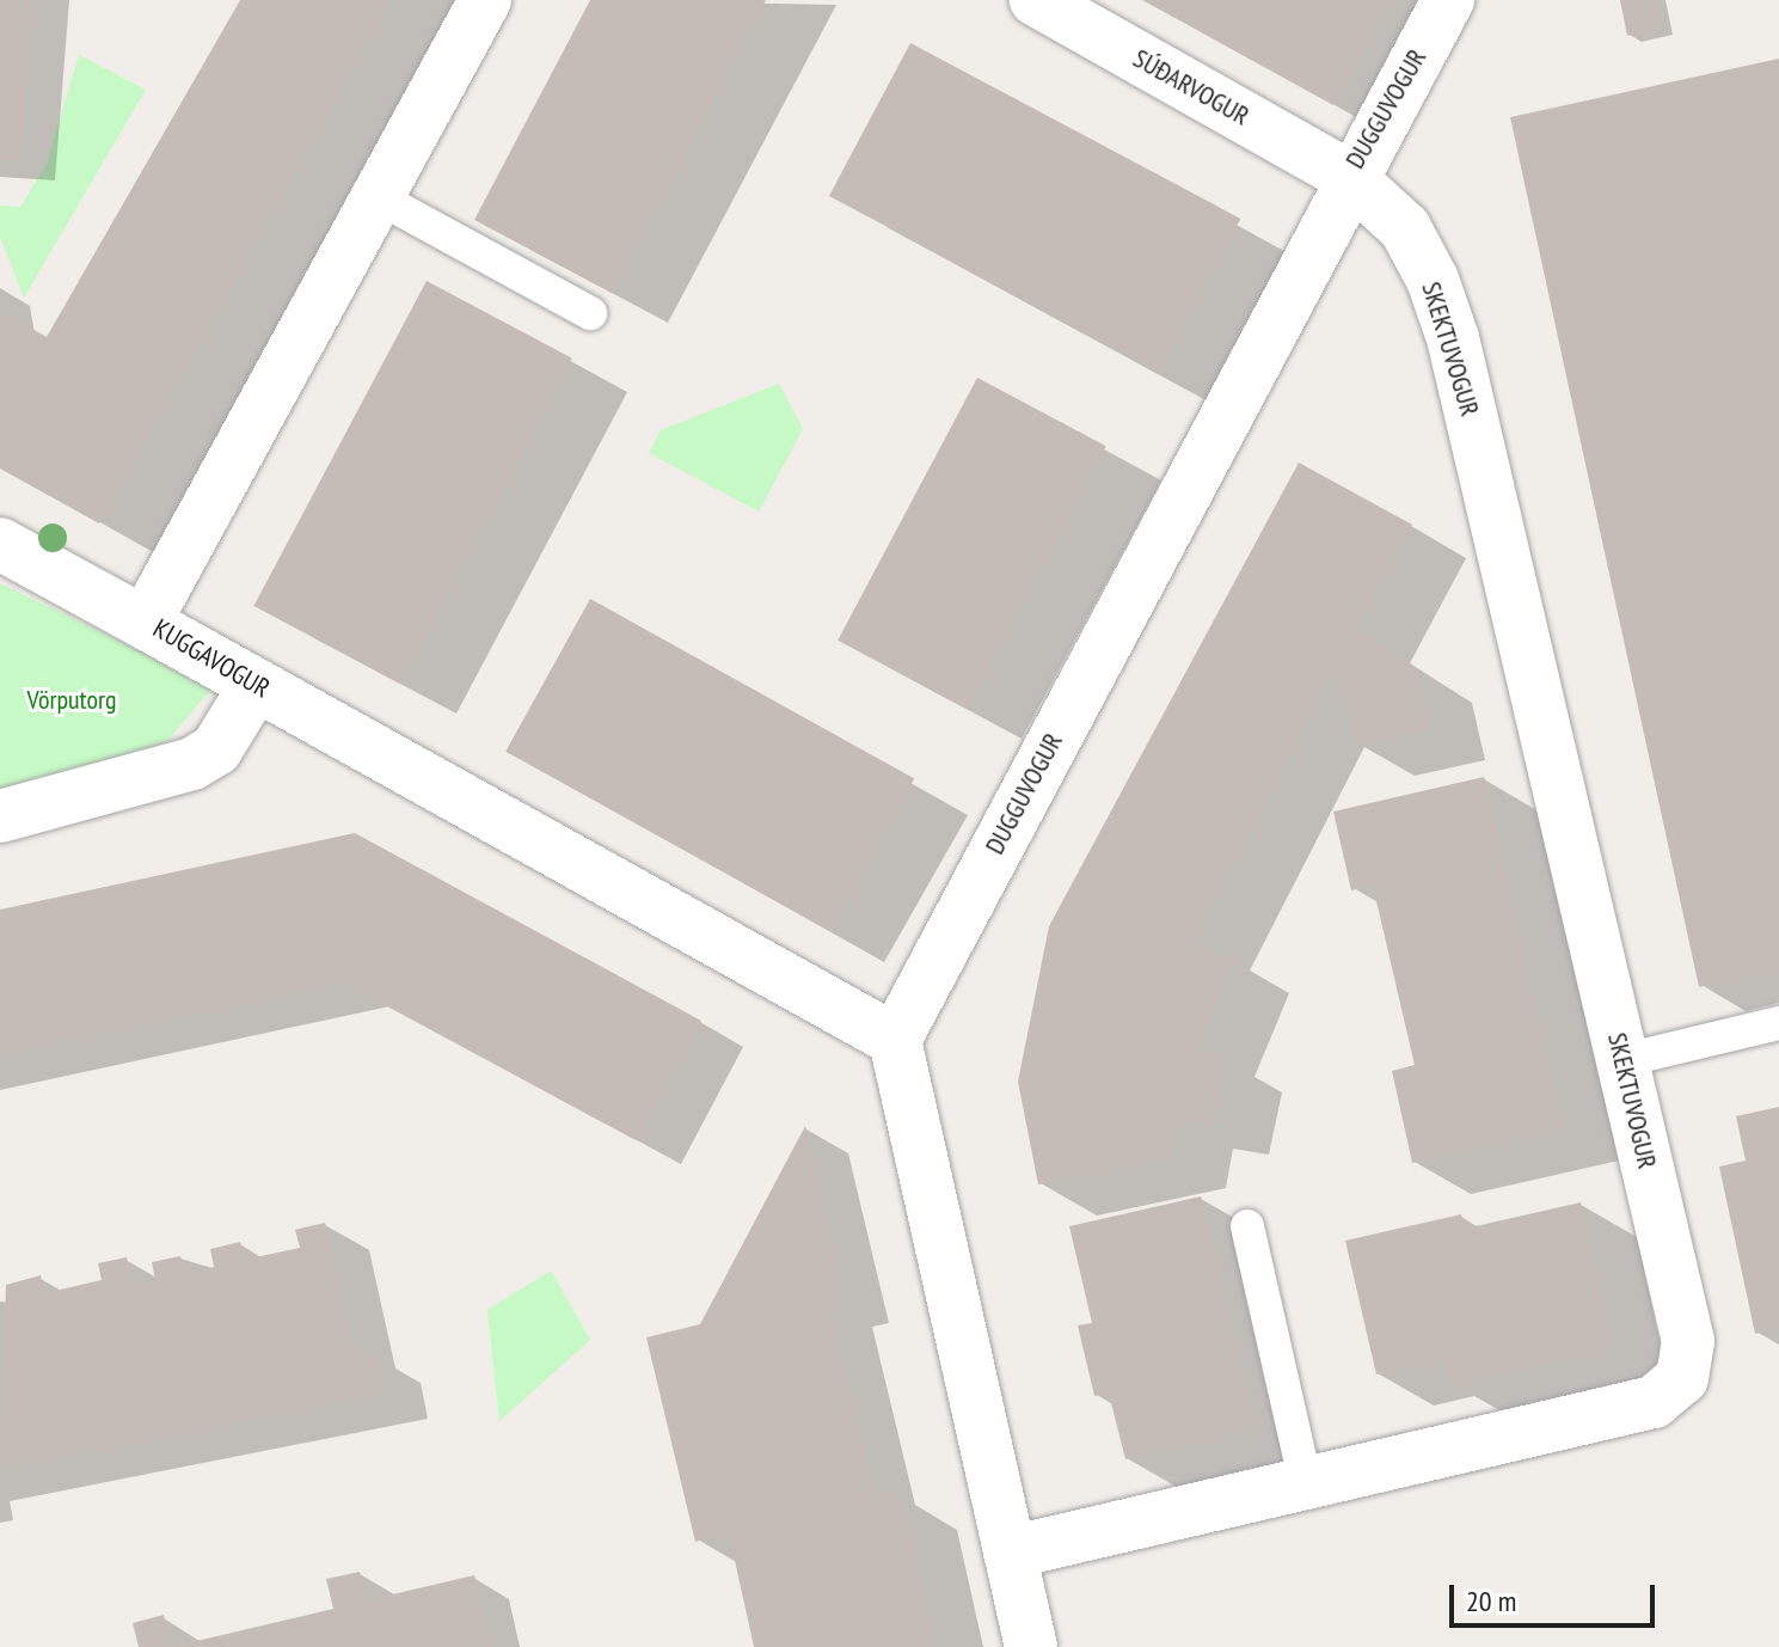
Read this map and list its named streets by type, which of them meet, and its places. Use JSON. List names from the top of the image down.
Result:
{
  "streets": {
    "street": [
      "SÚÐARVOGUR",
      "DUGGUVOGUR",
      "SKEKTUVOGUR",
      "KUGGAVOGUR"
    ]
  },
  "crossings": [
    ["SÚÐARVOGUR", "DUGGUVOGUR"],
    ["SÚÐARVOGUR", "SKEKTUVOGUR"],
    ["DUGGUVOGUR", "SKEKTUVOGUR"],
    ["DUGGUVOGUR", "KUGGAVOGUR"]
  ],
  "parks": ["Vörputorg"],
  "scale_bar": "20 m"
}
